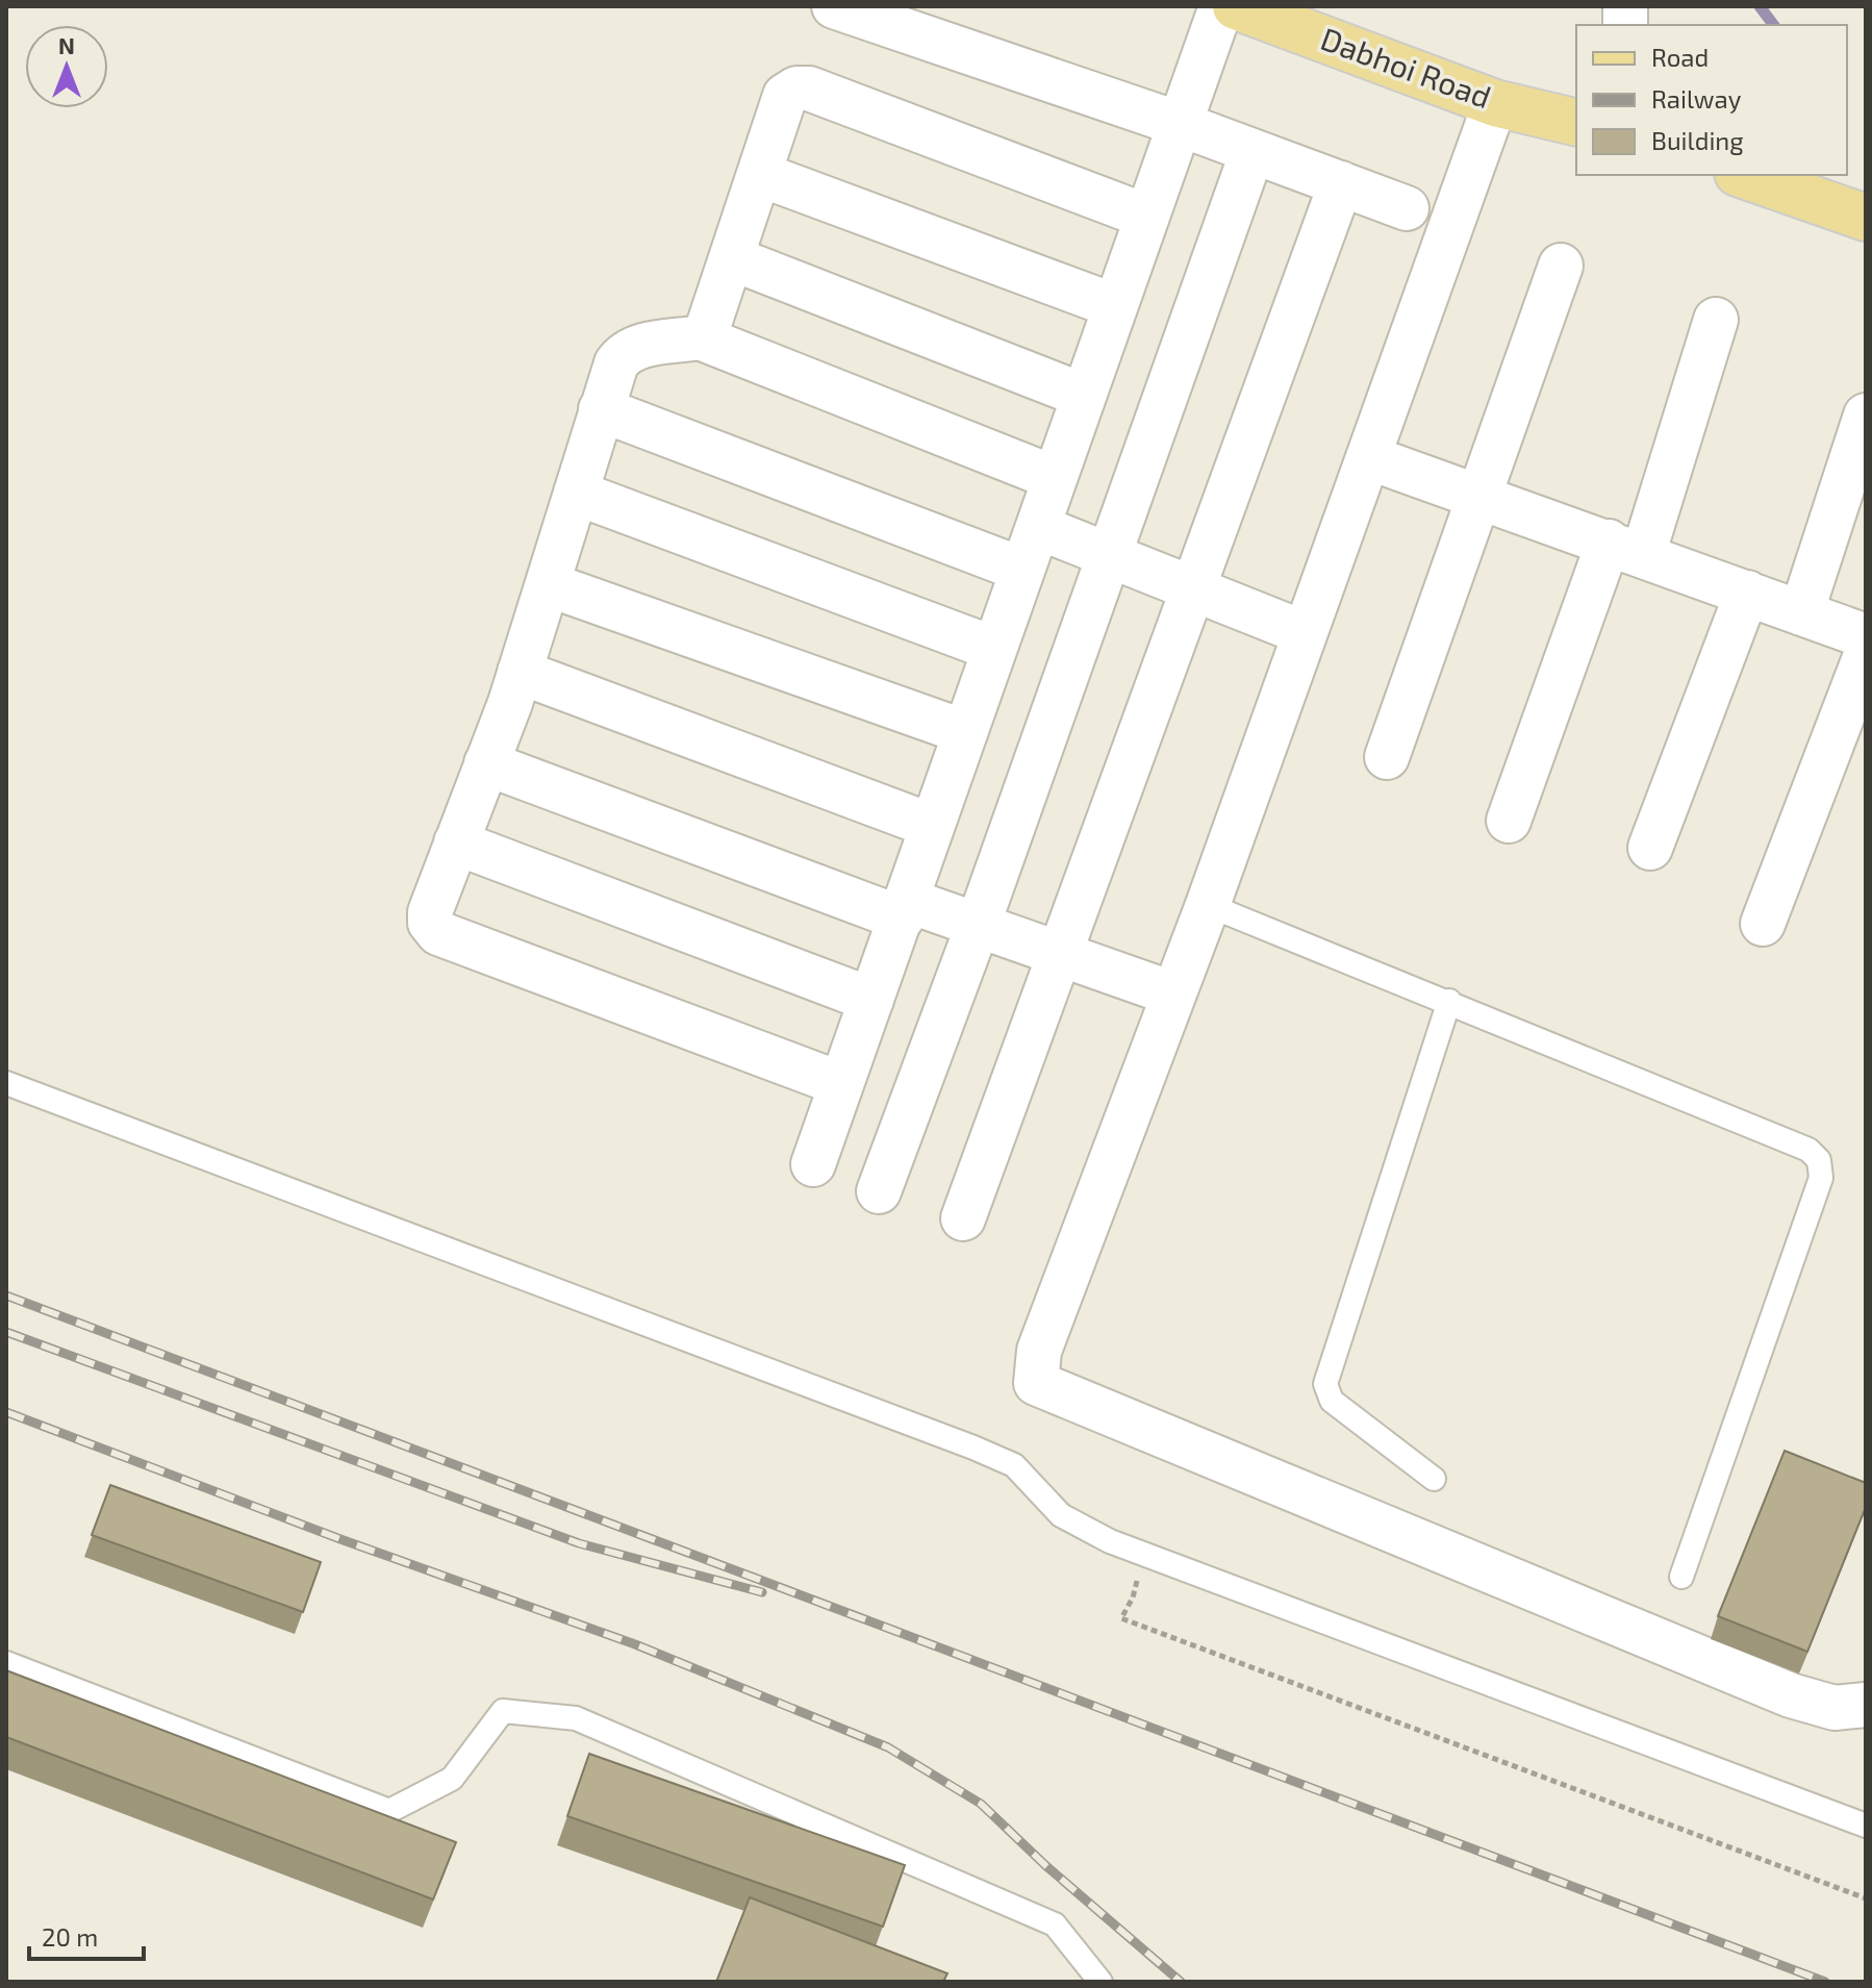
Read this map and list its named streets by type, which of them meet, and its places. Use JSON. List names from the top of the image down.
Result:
{
  "streets": {
    "main road": ["Dabhoi Road"]
  },
  "legend": ["Road", "Railway", "Building"],
  "scale_bar": "20 m",
  "north": "top"
}
